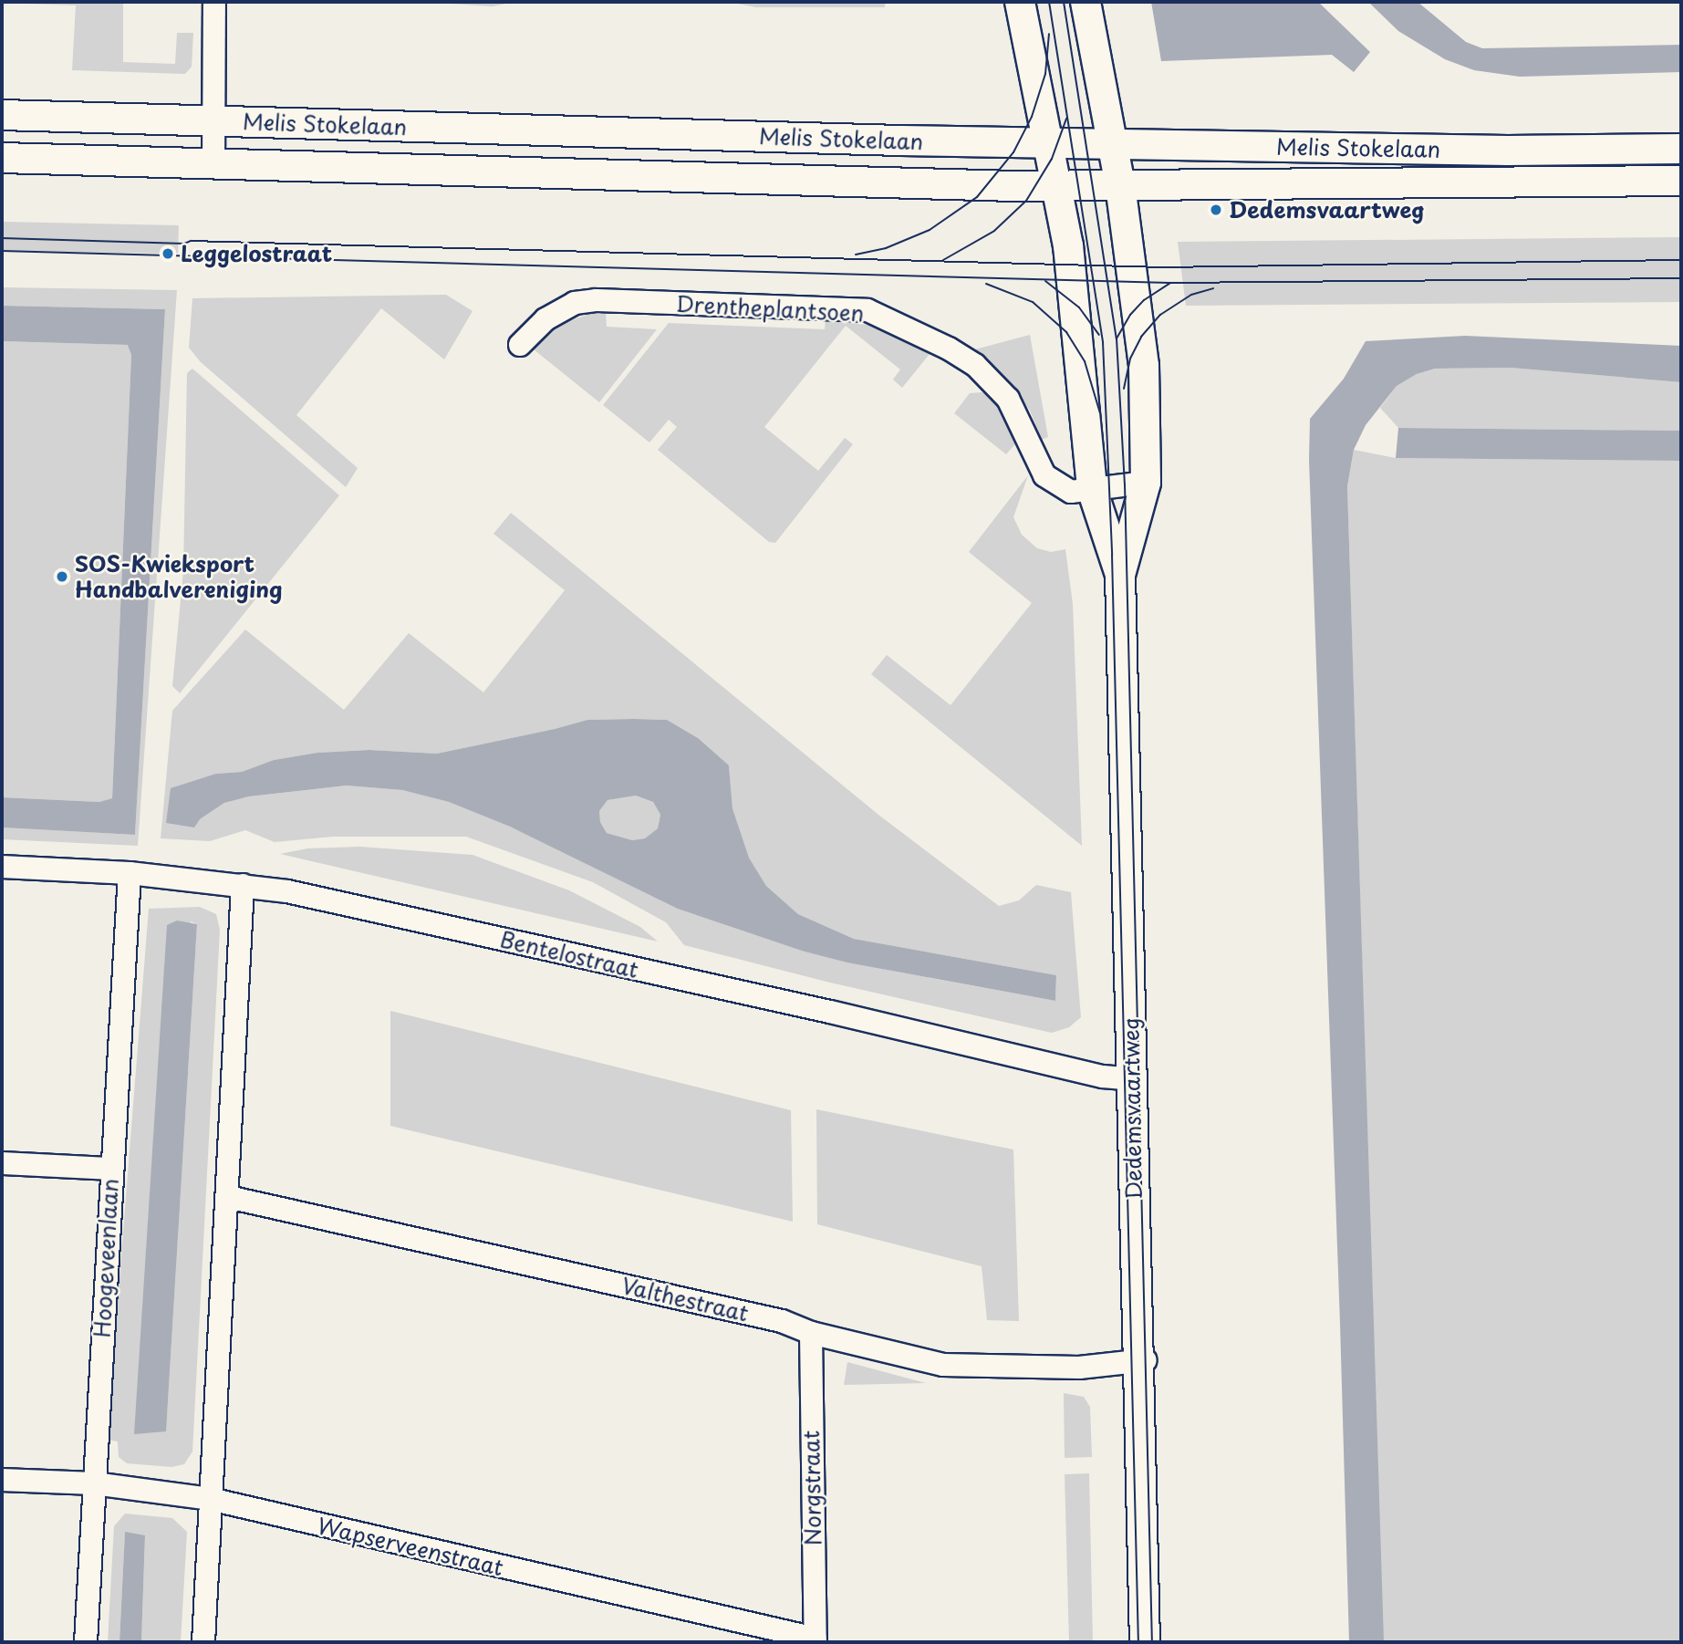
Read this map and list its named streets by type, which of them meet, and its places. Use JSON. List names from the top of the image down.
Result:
{
  "streets": {
    "street": [
      "Melis Stokelaan",
      "Drentheplantsoen",
      "Bentelostraat",
      "Dedemsvaartweg",
      "Hoogeveenlaan",
      "Valthestraat",
      "Norgstraat",
      "Wapserveenstraat"
    ]
  },
  "crossings": [
    ["Melis Stokelaan", "Dedemsvaartweg"],
    ["Drentheplantsoen", "Dedemsvaartweg"],
    ["Bentelostraat", "Dedemsvaartweg"],
    ["Bentelostraat", "Hoogeveenlaan"],
    ["Dedemsvaartweg", "Valthestraat"],
    ["Hoogeveenlaan", "Wapserveenstraat"],
    ["Valthestraat", "Norgstraat"],
    ["Norgstraat", "Wapserveenstraat"]
  ],
  "places": ["Dedemsvaartweg", "Leggelostraat", "SOS-Kwieksport Handbalvereniging"]
}
